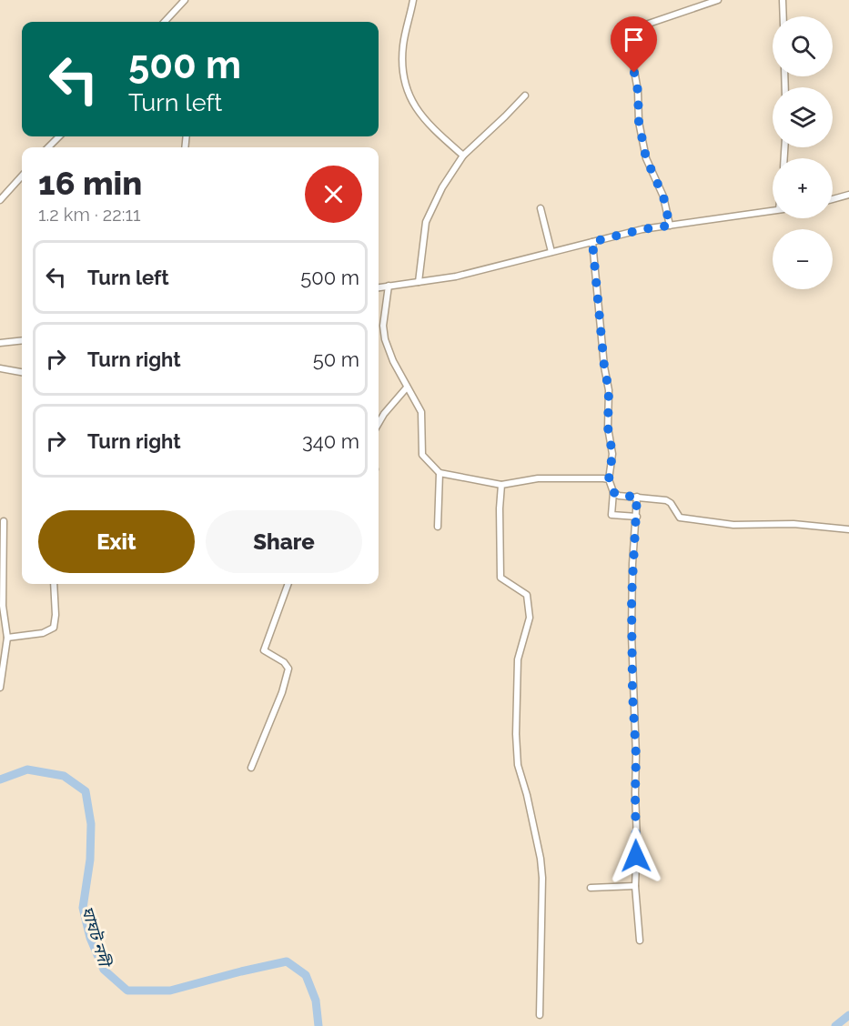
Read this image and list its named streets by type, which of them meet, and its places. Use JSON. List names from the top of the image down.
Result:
{
  "water": ["ঘাঘট নদী"],
  "page": {
    "map_buttons": ["+", "−"],
    "turn": ["500 m", "Turn left"],
    "heading": ["16 min", "1.2 km · 22:11"],
    "list": [
      {
        "name": "Turn left",
        "value": "500 m"
      },
      {
        "name": "Turn right",
        "value": "50 m"
      },
      {
        "name": "Turn right",
        "value": "340 m"
      }
    ],
    "buttons": ["Exit", "Share"]
  }
}
